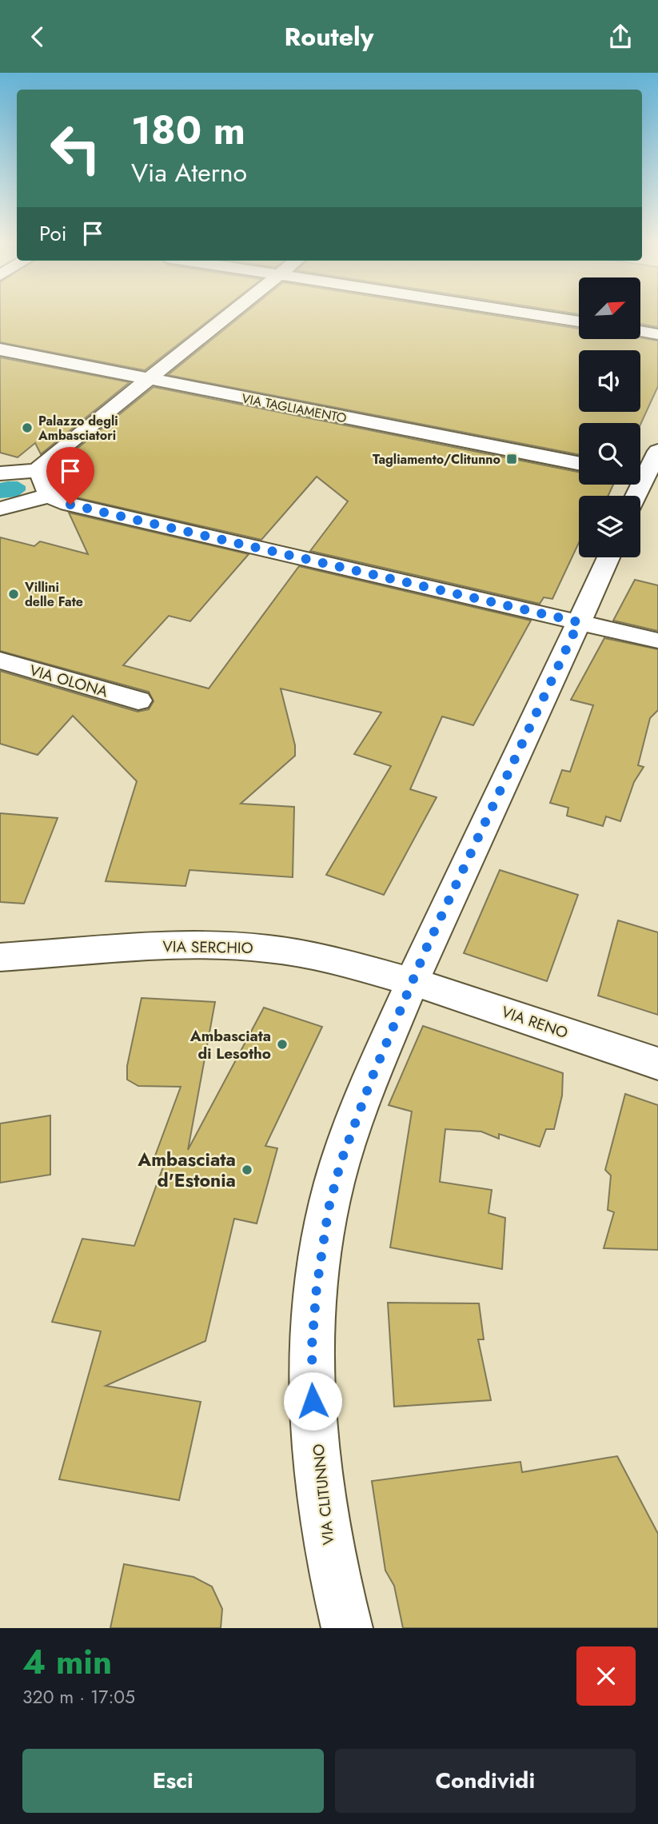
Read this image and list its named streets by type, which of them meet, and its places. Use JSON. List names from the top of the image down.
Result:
{
  "streets": {
    "street": [
      "VIA TAGLIAMENTO",
      "VIA OLONA",
      "VIA SERCHIO",
      "VIA RENO",
      "VIA CLITUNNO"
    ]
  },
  "crossings": [
    ["VIA SERCHIO", "VIA RENO"],
    ["VIA SERCHIO", "VIA CLITUNNO"],
    ["VIA RENO", "VIA CLITUNNO"]
  ],
  "places": {
    "other": [
      "Palazzo degli Ambasciatori",
      "Villini delle Fate",
      "Ambasciata di Lesotho",
      "Ambasciata d'Estonia"
    ],
    "transit": ["Tagliamento/Clitunno"]
  },
  "north": "top right",
  "page": {
    "header": "Routely",
    "turn": ["180 m", "Via Aterno"],
    "then": "Poi",
    "heading": ["4 min", "320 m · 17:05"],
    "buttons": ["Esci", "Condividi"]
  }
}
